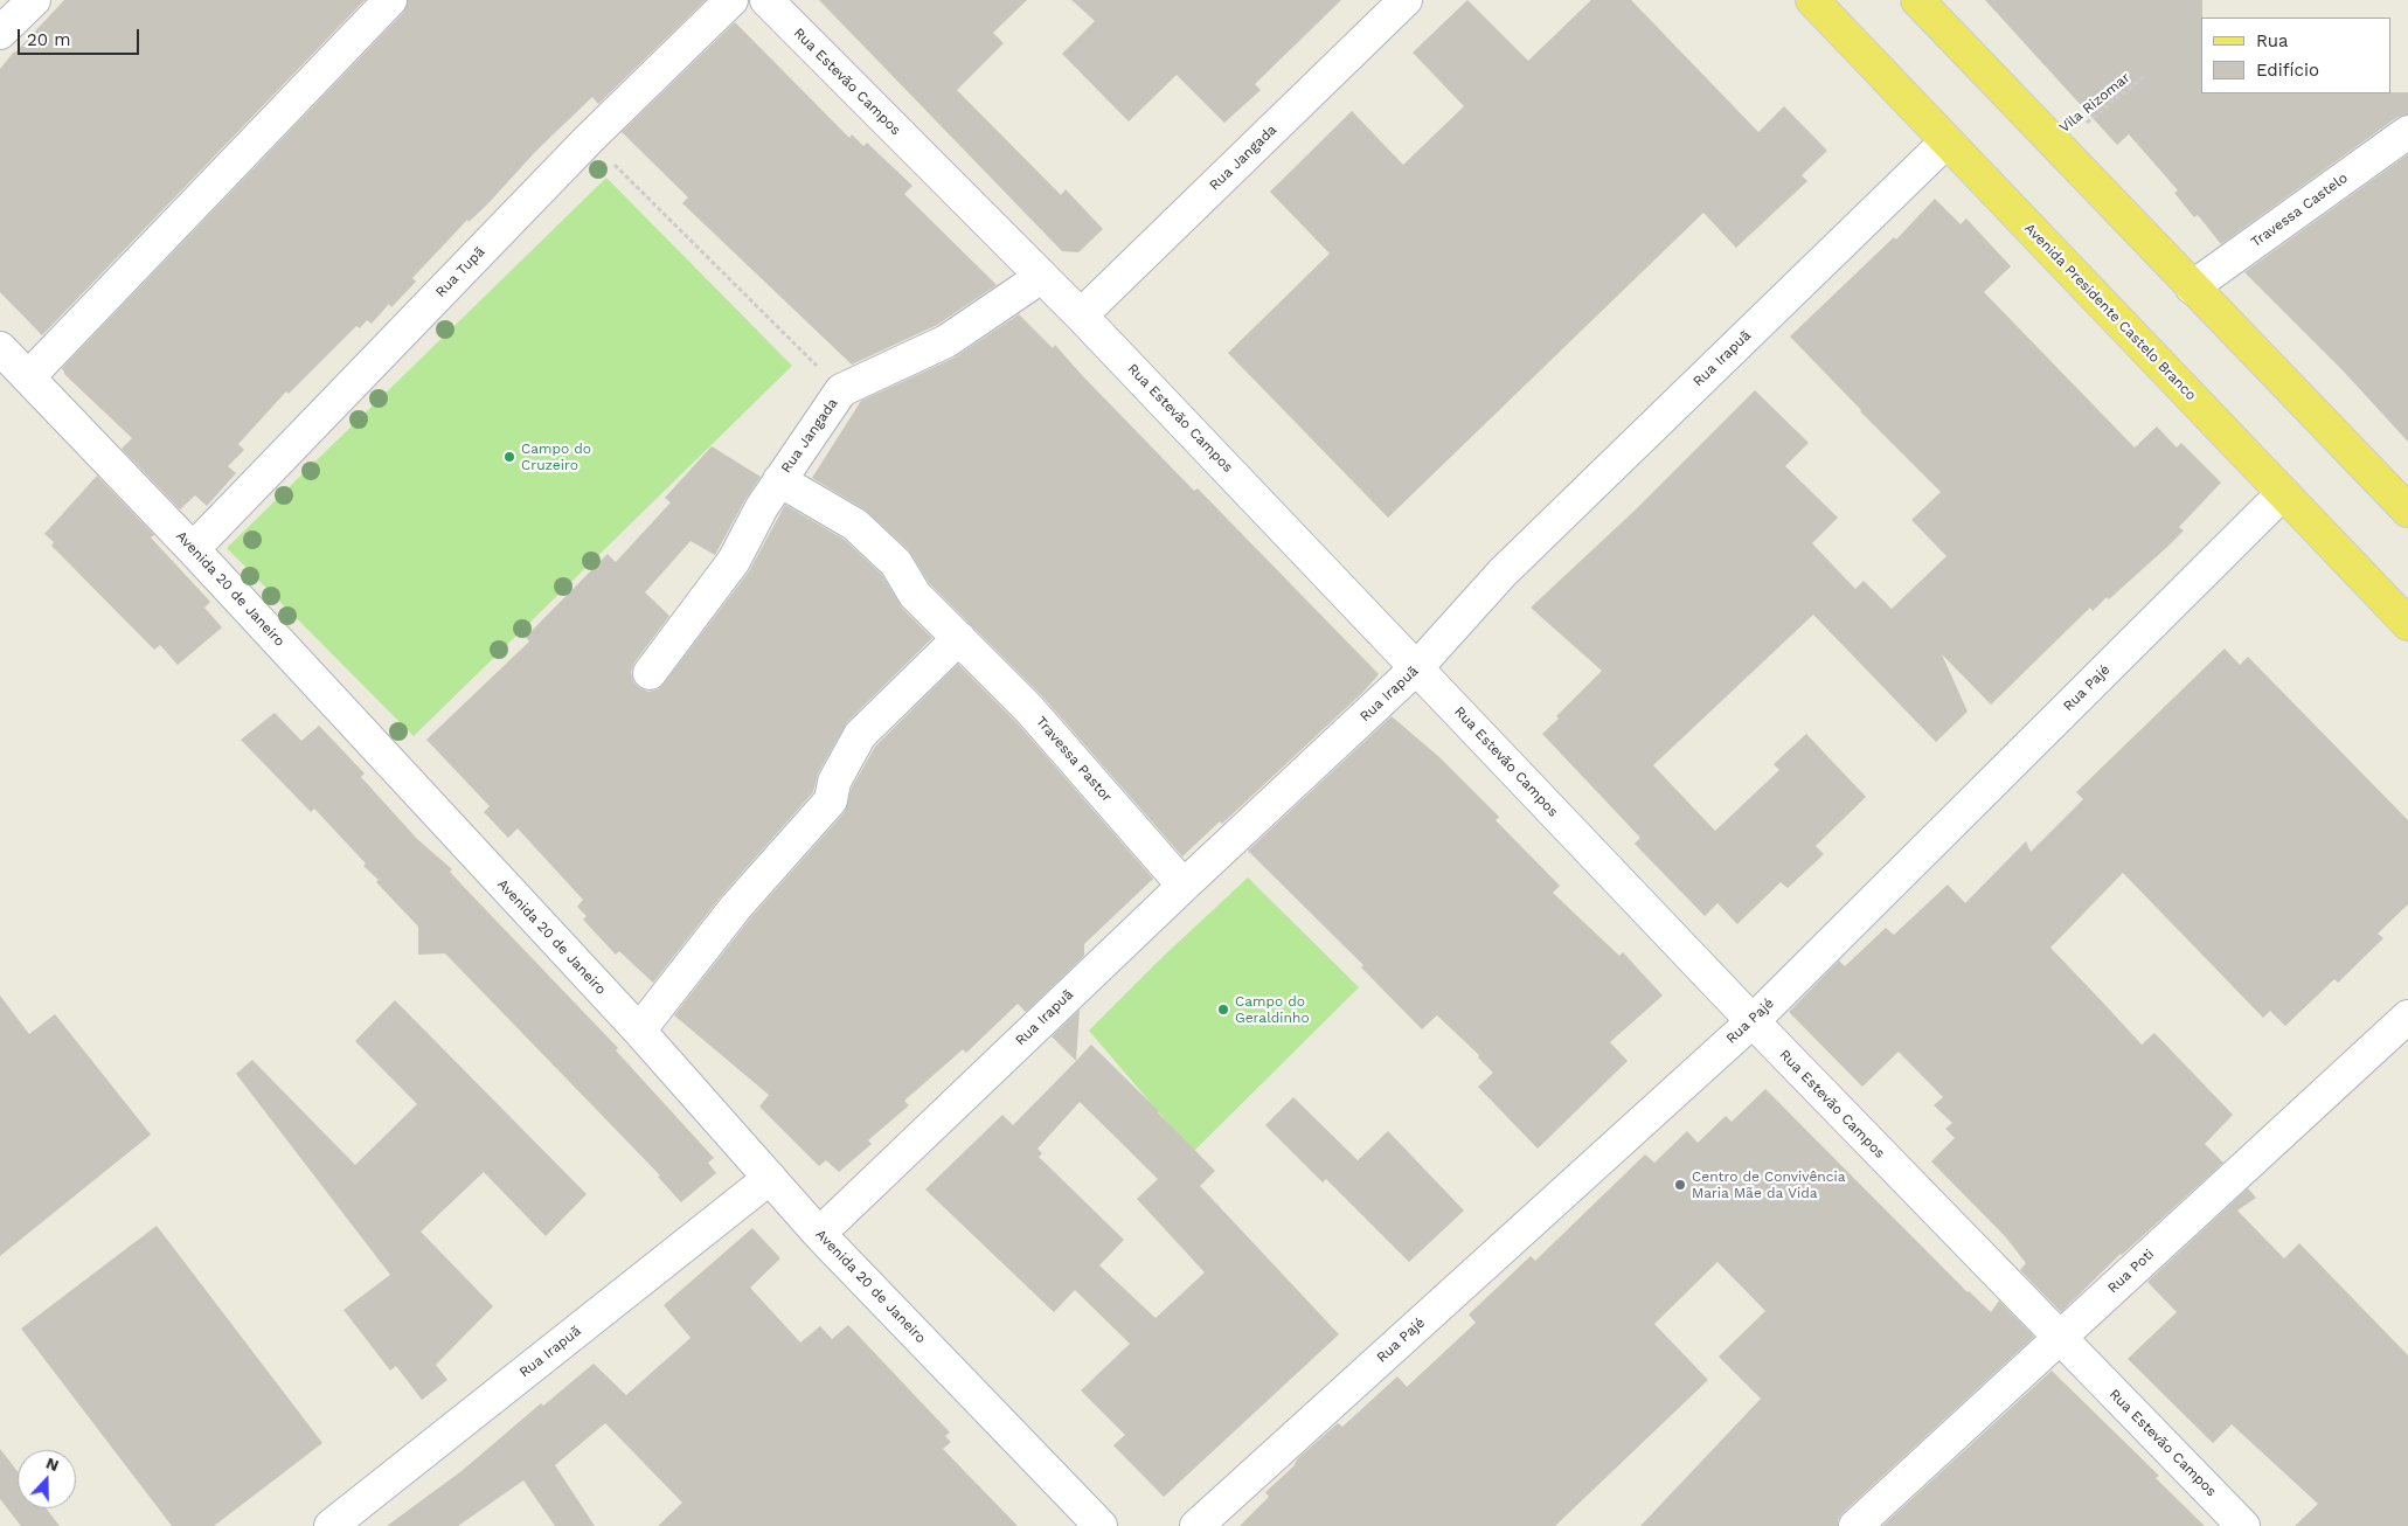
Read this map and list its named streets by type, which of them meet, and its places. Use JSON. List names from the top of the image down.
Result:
{
  "streets": {
    "main road": ["Avenida Presidente Castelo Branco"],
    "street": [
      "Rua Estevão Campos",
      "Rua Jangada",
      "Travessa Castelo",
      "Rua Tupã",
      "Rua Irapuã",
      "Avenida 20 de Janeiro",
      "Rua Pajé",
      "Travessa Pastor",
      "Rua Poti"
    ],
    "path": ["Vila Rizomar"]
  },
  "crossings": [
    ["Rua Estevão Campos", "Rua Jangada"],
    ["Rua Estevão Campos", "Rua Irapuã"],
    ["Rua Estevão Campos", "Rua Pajé"],
    ["Rua Estevão Campos", "Rua Poti"],
    ["Rua Jangada", "Travessa Pastor"],
    ["Rua Tupã", "Avenida 20 de Janeiro"],
    ["Avenida Presidente Castelo Branco", "Rua Irapuã"],
    ["Avenida Presidente Castelo Branco", "Rua Pajé"],
    ["Rua Irapuã", "Avenida 20 de Janeiro"],
    ["Rua Irapuã", "Travessa Pastor"]
  ],
  "places": ["Campo do Cruzeiro", "Campo do Geraldinho", "Centro de Convivência Maria Mãe da Vida"],
  "legend": ["Rua", "Edifício"],
  "scale_bar": "20 m",
  "north": "top"
}
